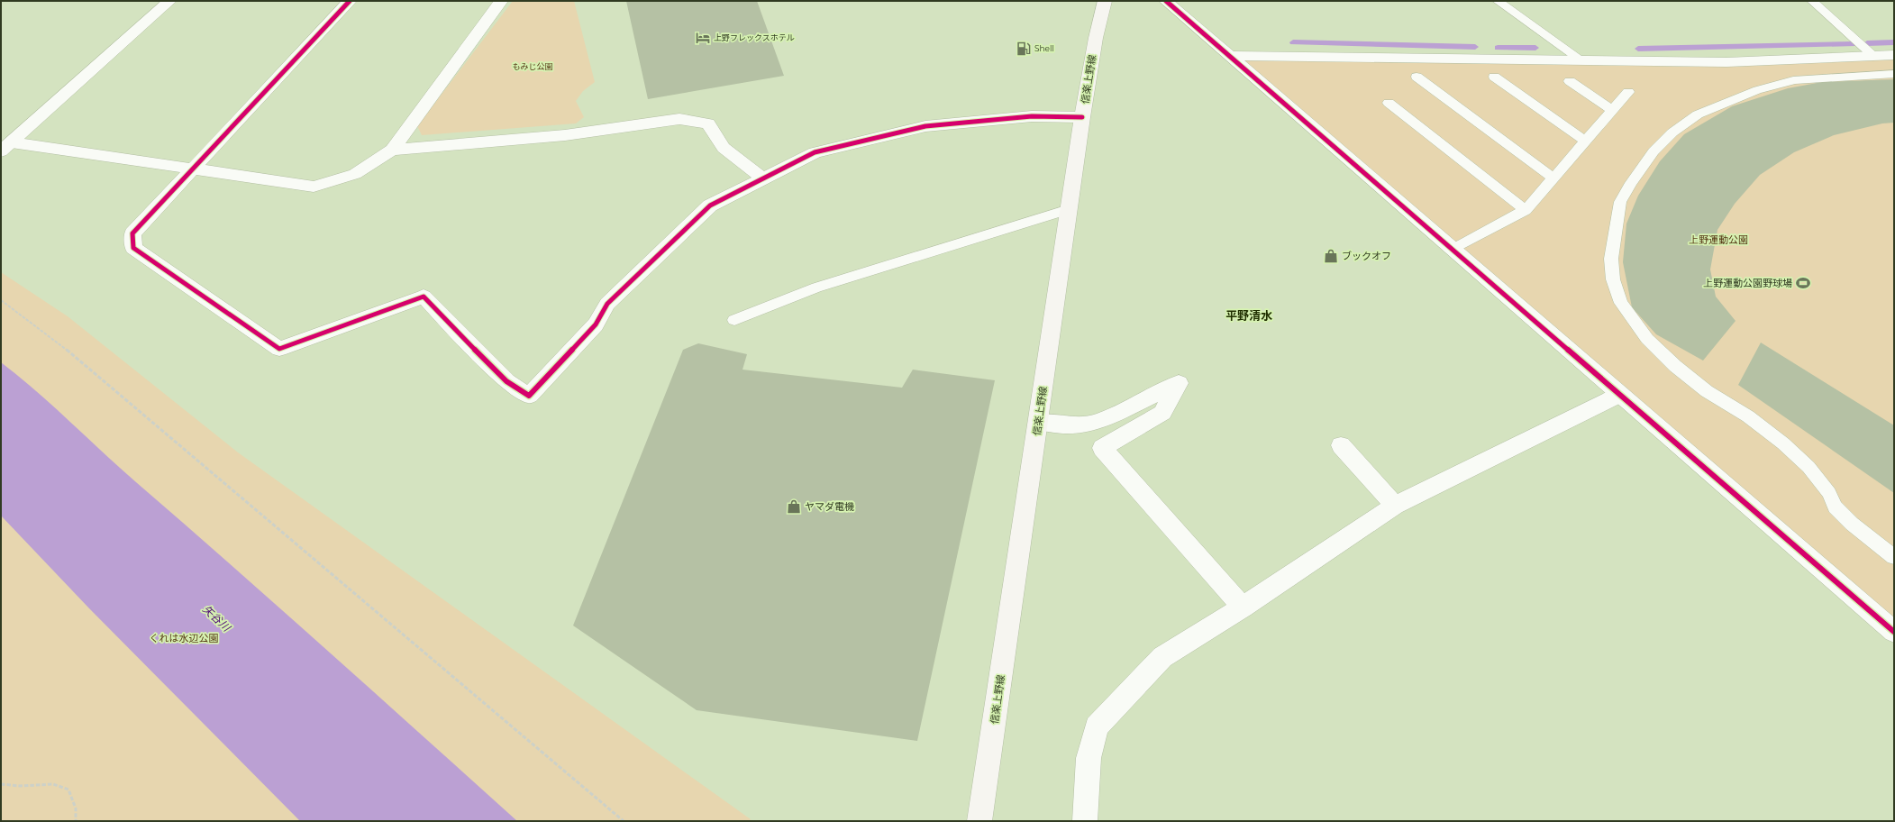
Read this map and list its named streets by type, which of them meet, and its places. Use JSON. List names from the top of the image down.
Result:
{
  "streets": {
    "main road": ["信楽上野線"]
  },
  "districts": ["平野清水"],
  "water": ["矢谷川"],
  "parks": ["もみじ公園", "上野運動公園", "くれは水辺公園"],
  "places": {
    "hotel": ["上野フレックスホテル"],
    "fuel station": ["Shell"],
    "shop": ["ブックオフ", "ヤマダ電機"],
    "sports": ["上野運動公園野球場"]
  }
}
